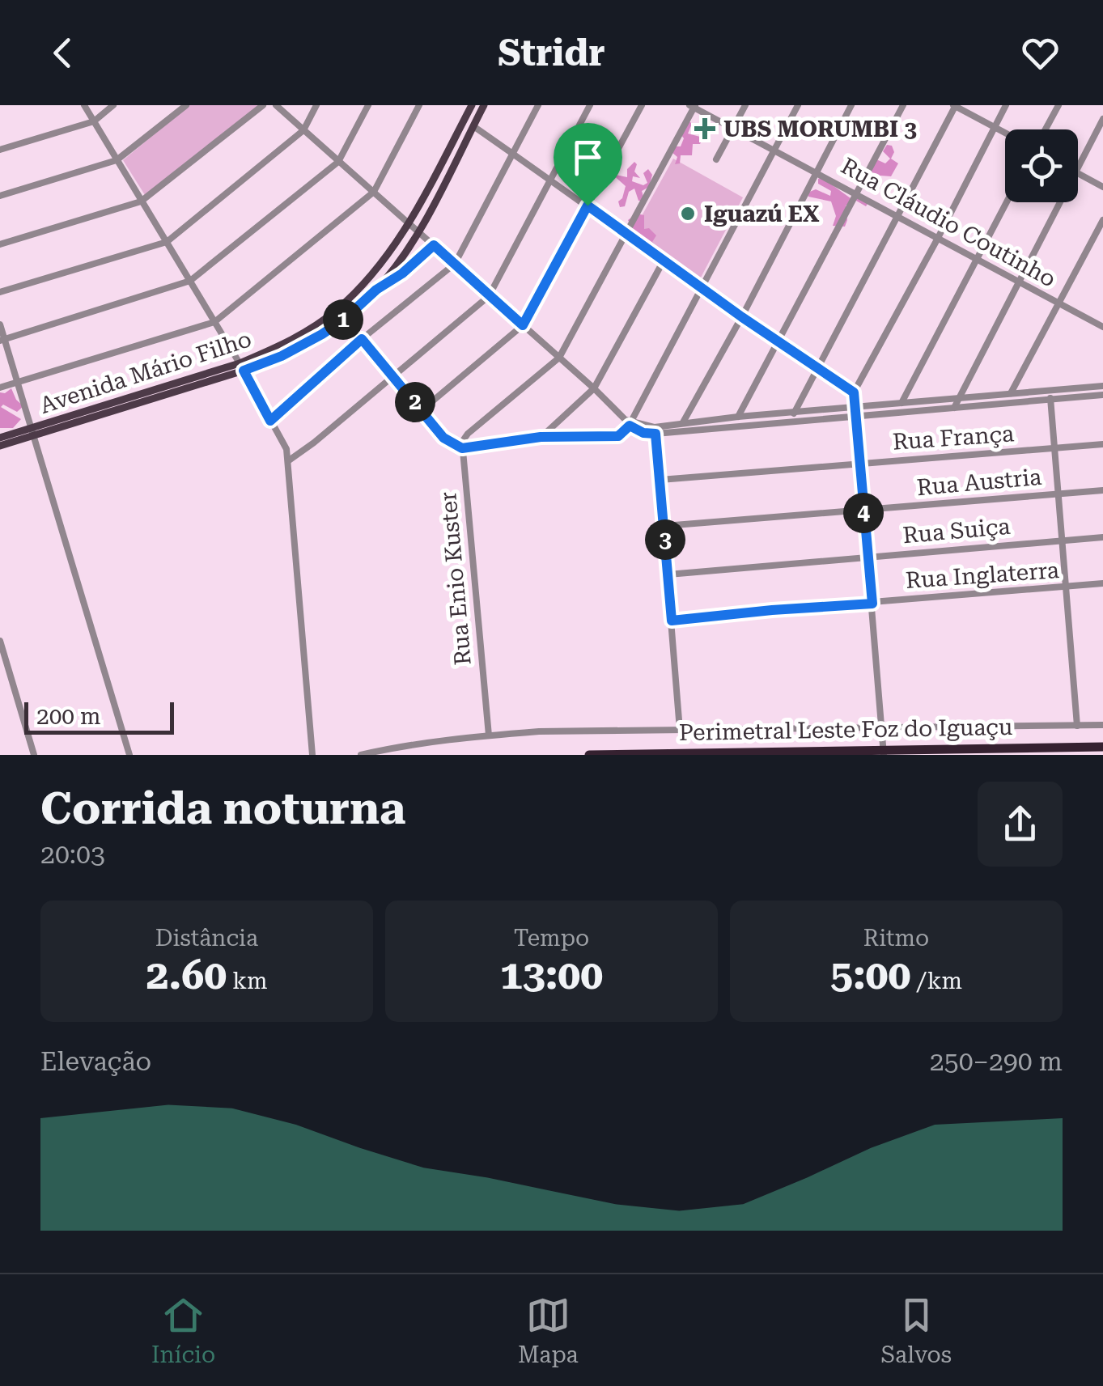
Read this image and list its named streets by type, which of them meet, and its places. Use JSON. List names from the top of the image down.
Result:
{
  "streets": {
    "highway": ["Perimetral Leste Foz do Iguaçu"],
    "main road": ["Avenida Mário Filho"],
    "street": [
      "Rua Cláudio Coutinho",
      "Rua França",
      "Rua Austria",
      "Rua Suiça",
      "Rua Inglaterra",
      "Rua Enio Kuster"
    ]
  },
  "places": {
    "health": ["UBS MORUMBI 3"],
    "other": ["Iguazú EX"]
  },
  "scale_bar": "200 m",
  "page": {
    "header": "Stridr",
    "pins": [
      "1",
      "2",
      "4",
      "3"
    ],
    "scale": "200 m",
    "heading": ["Corrida noturna", "20:03"],
    "stats": [
      ["Distância", "2.60 km"],
      ["Tempo", "13:00"],
      ["Ritmo", "5:00 /km"]
    ],
    "chart": ["Elevação", "250–290 m"],
    "tabs": ["Início", "Mapa", "Salvos"]
  }
}
